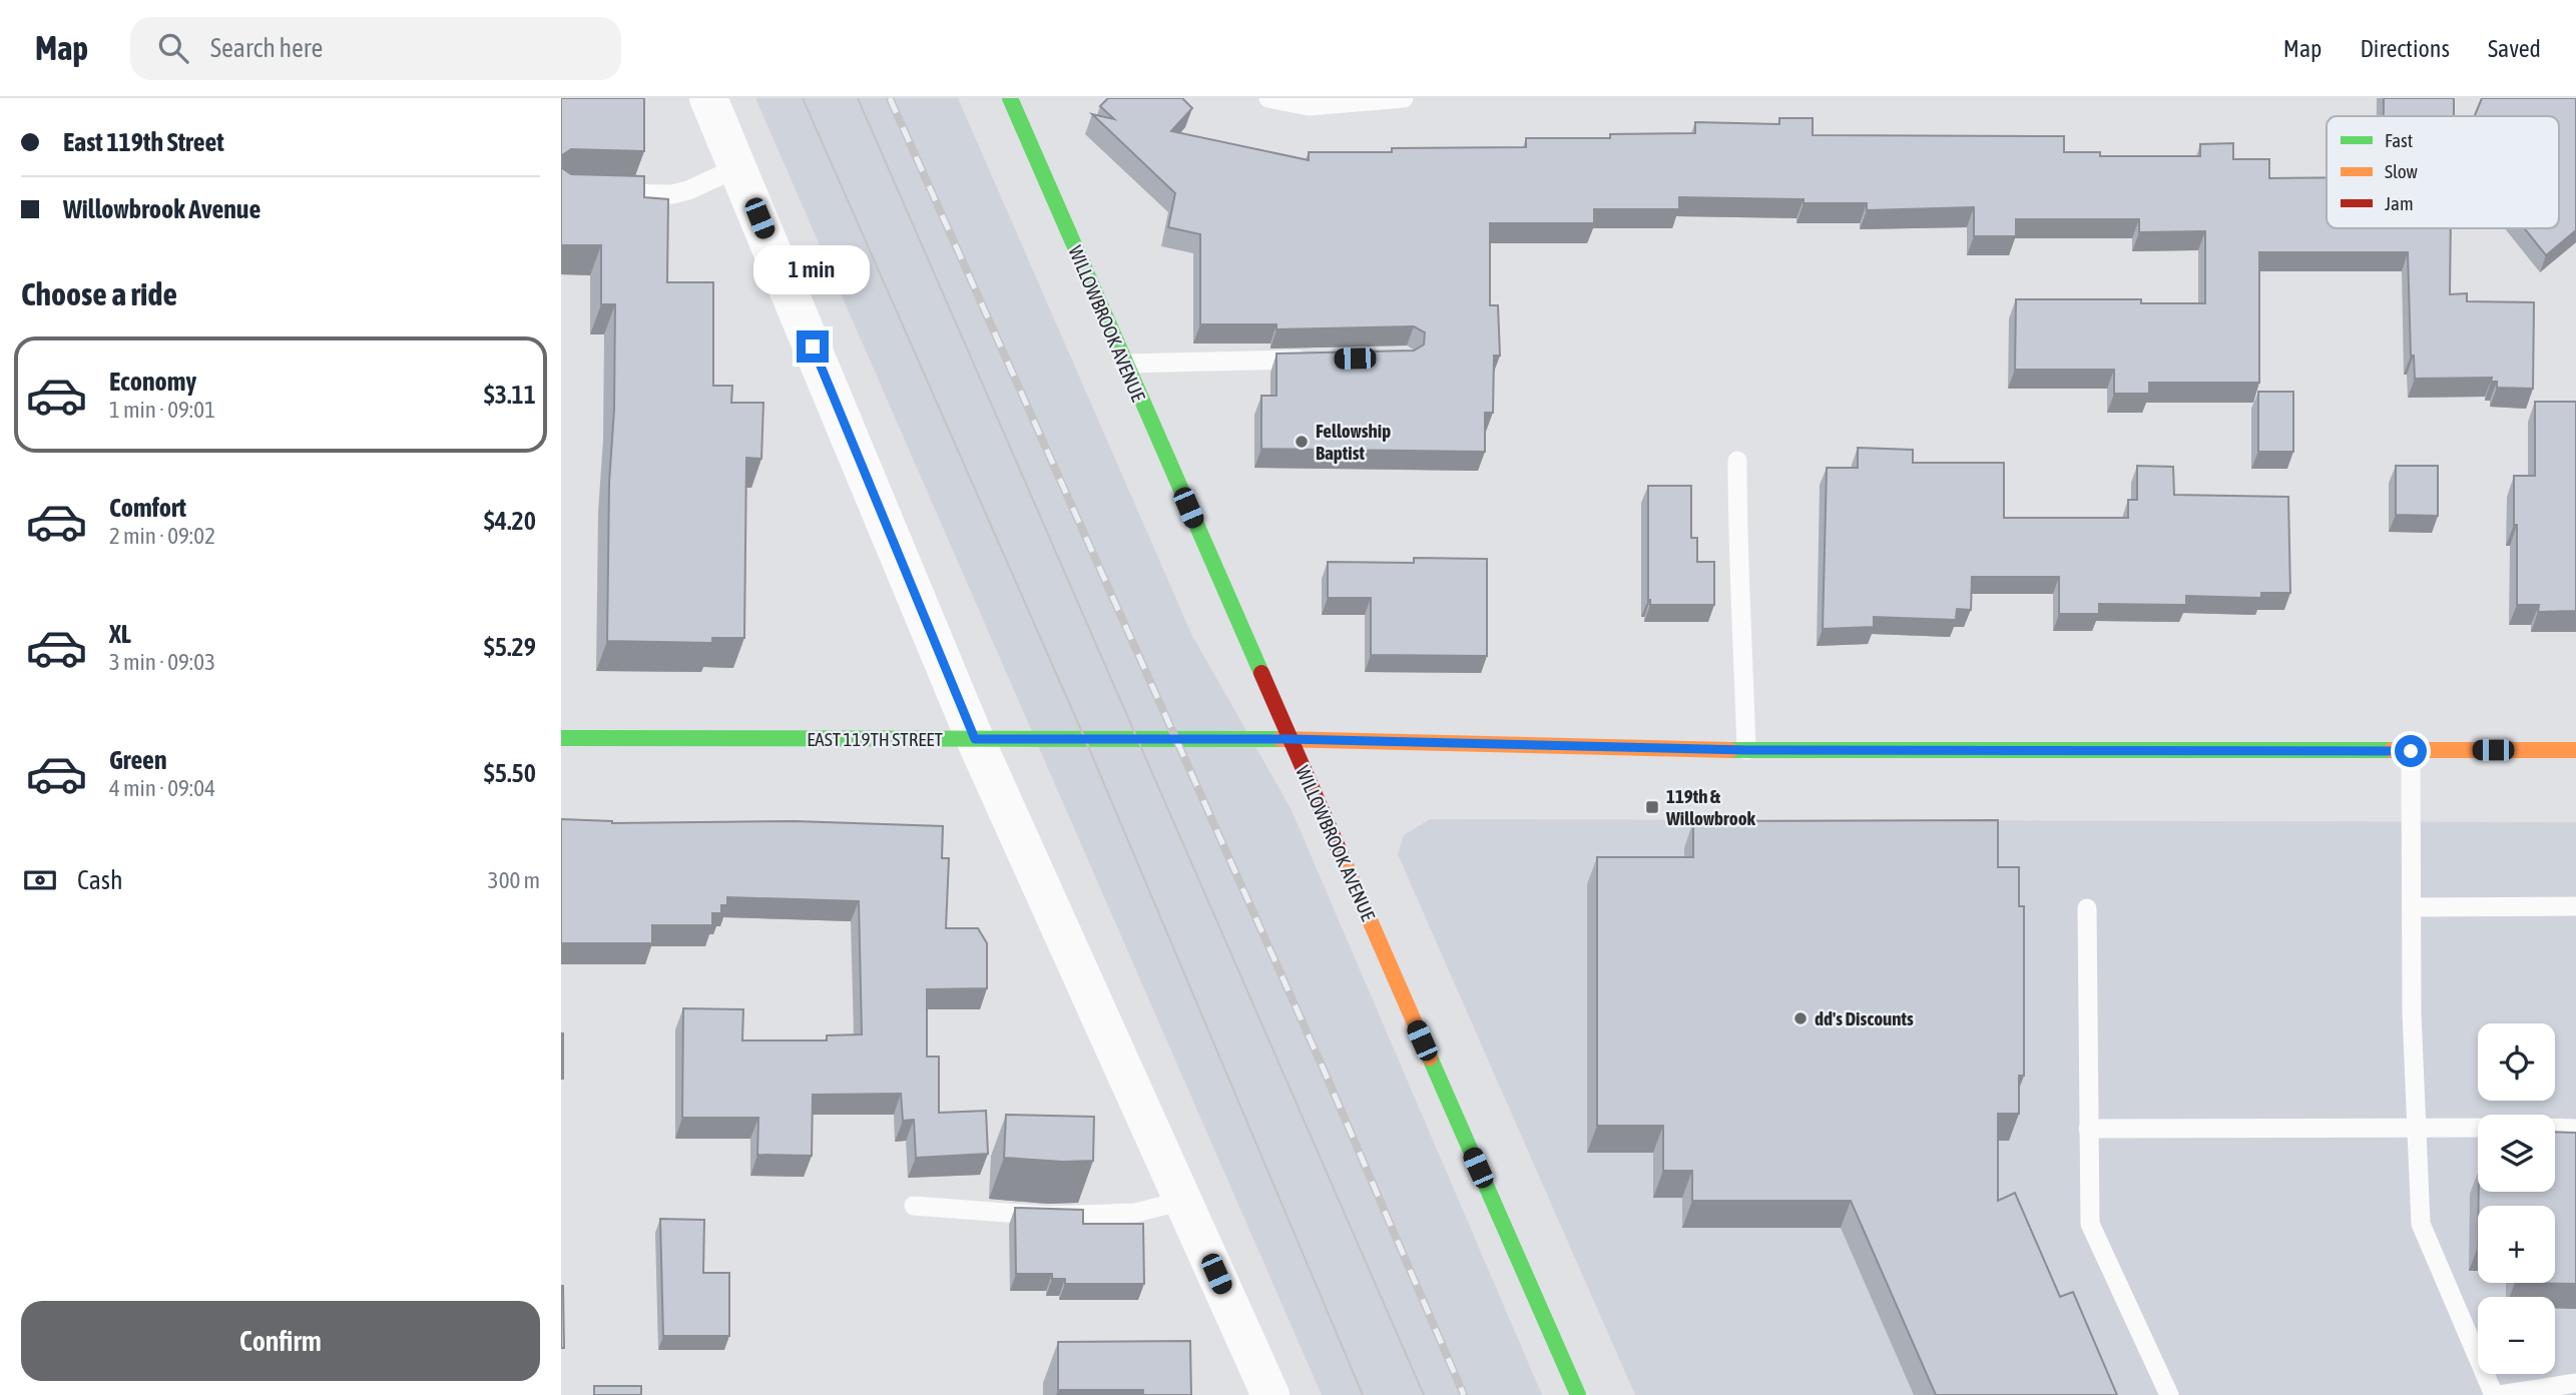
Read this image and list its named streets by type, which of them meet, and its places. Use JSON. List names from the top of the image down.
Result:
{
  "streets": {
    "street": ["WILLOWBROOK AVENUE", "EAST 119TH STREET"]
  },
  "crossings": [
    ["WILLOWBROOK AVENUE", "EAST 119TH STREET"]
  ],
  "places": {
    "other": ["Fellowship Baptist", "dd's Discounts"],
    "transit": ["119th & Willowbrook"]
  },
  "legend": ["Fast", "Slow", "Jam"],
  "page": {
    "header": "Map",
    "search": "Search here",
    "nav": ["Map", "Directions", "Saved"],
    "banner": ["East 119th Street", "Willowbrook Avenue"],
    "bubble": "1 min",
    "heading": "Choose a ride",
    "list": [
      {
        "name": "Economy",
        "note": "1 min · 09:01",
        "value": "$3.11"
      },
      {
        "name": "Comfort",
        "note": "2 min · 09:02",
        "value": "$4.20"
      },
      {
        "name": "XL",
        "note": "3 min · 09:03",
        "value": "$5.29"
      },
      {
        "name": "Green",
        "note": "4 min · 09:04",
        "value": "$5.50"
      }
    ],
    "pay": ["Cash", "300 m"],
    "map_buttons": ["+", "−"],
    "buttons": "Confirm"
  }
}
